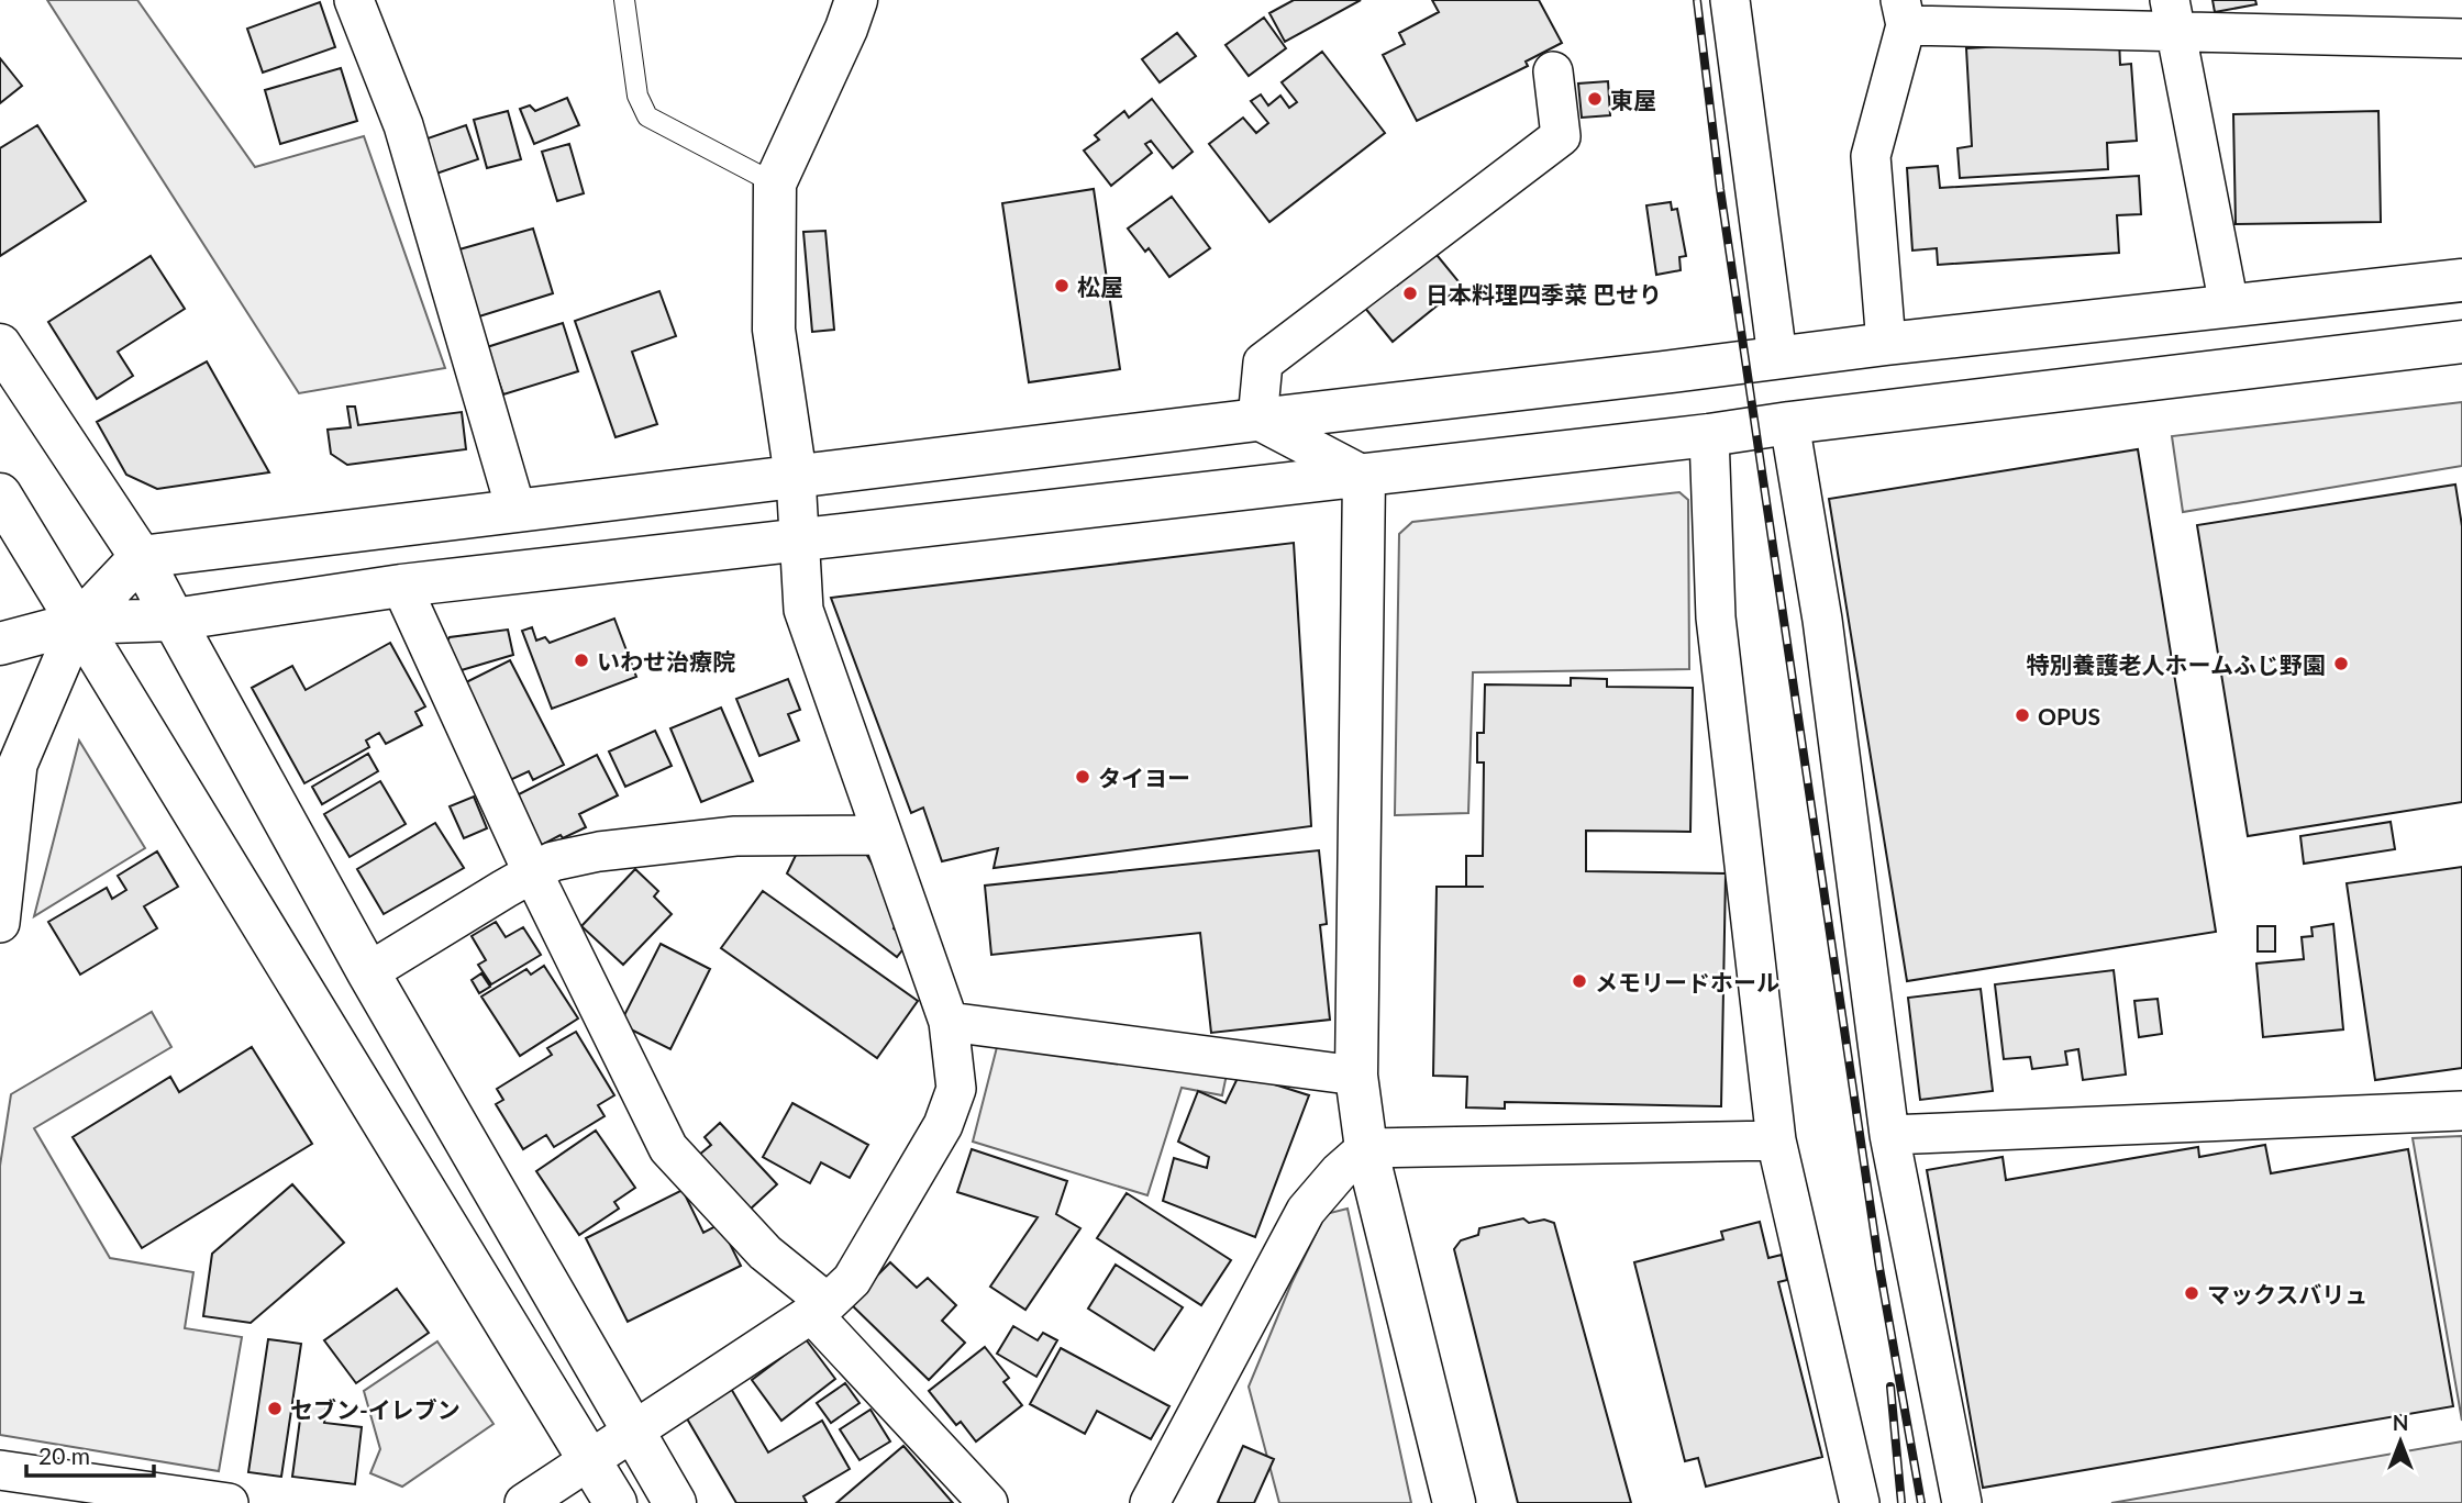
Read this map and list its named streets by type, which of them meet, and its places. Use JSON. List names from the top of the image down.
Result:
{
  "places": [
    "東屋",
    "松屋",
    "日本料理四季菜 巴せり",
    "いわせ治療院",
    "特別養護老人ホームふじ野園",
    "OPUS",
    "タイヨー",
    "メモリードホール",
    "マックスバリュ",
    "セブン-イレブン"
  ],
  "scale_bar": "20 m",
  "north": "top"
}
